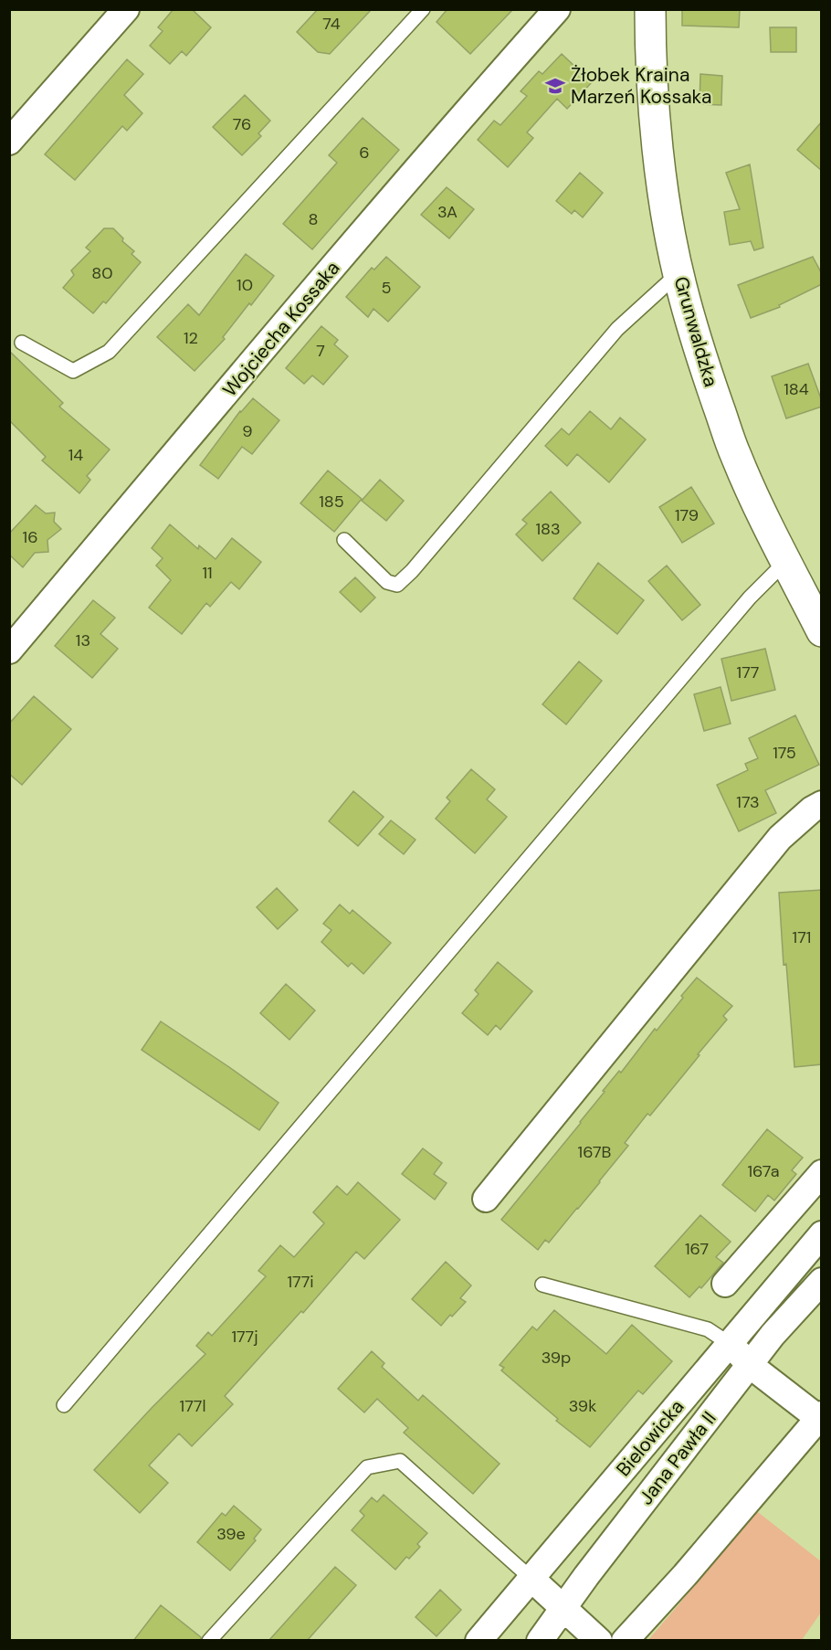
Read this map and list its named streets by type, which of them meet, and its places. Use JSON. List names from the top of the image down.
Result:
{
  "streets": {
    "street": [
      "Wojciecha Kossaka",
      "Grunwaldzka",
      "Bielowicka",
      "Jana Pawła II"
    ]
  },
  "places": {
    "school or university": ["Żłobek Kraina Marzeń Kossaka"]
  },
  "house_numbers": [
    "74",
    "76",
    "6",
    "3A",
    "8",
    "80",
    "10",
    "5",
    "12",
    "7",
    "184",
    "9",
    "14",
    "185",
    "179",
    "183",
    "16",
    "11",
    "13",
    "177",
    "175",
    "173",
    "171",
    "167B",
    "167a",
    "167",
    "177i",
    "177j",
    "39p",
    "177l",
    "39k",
    "39e"
  ]
}
